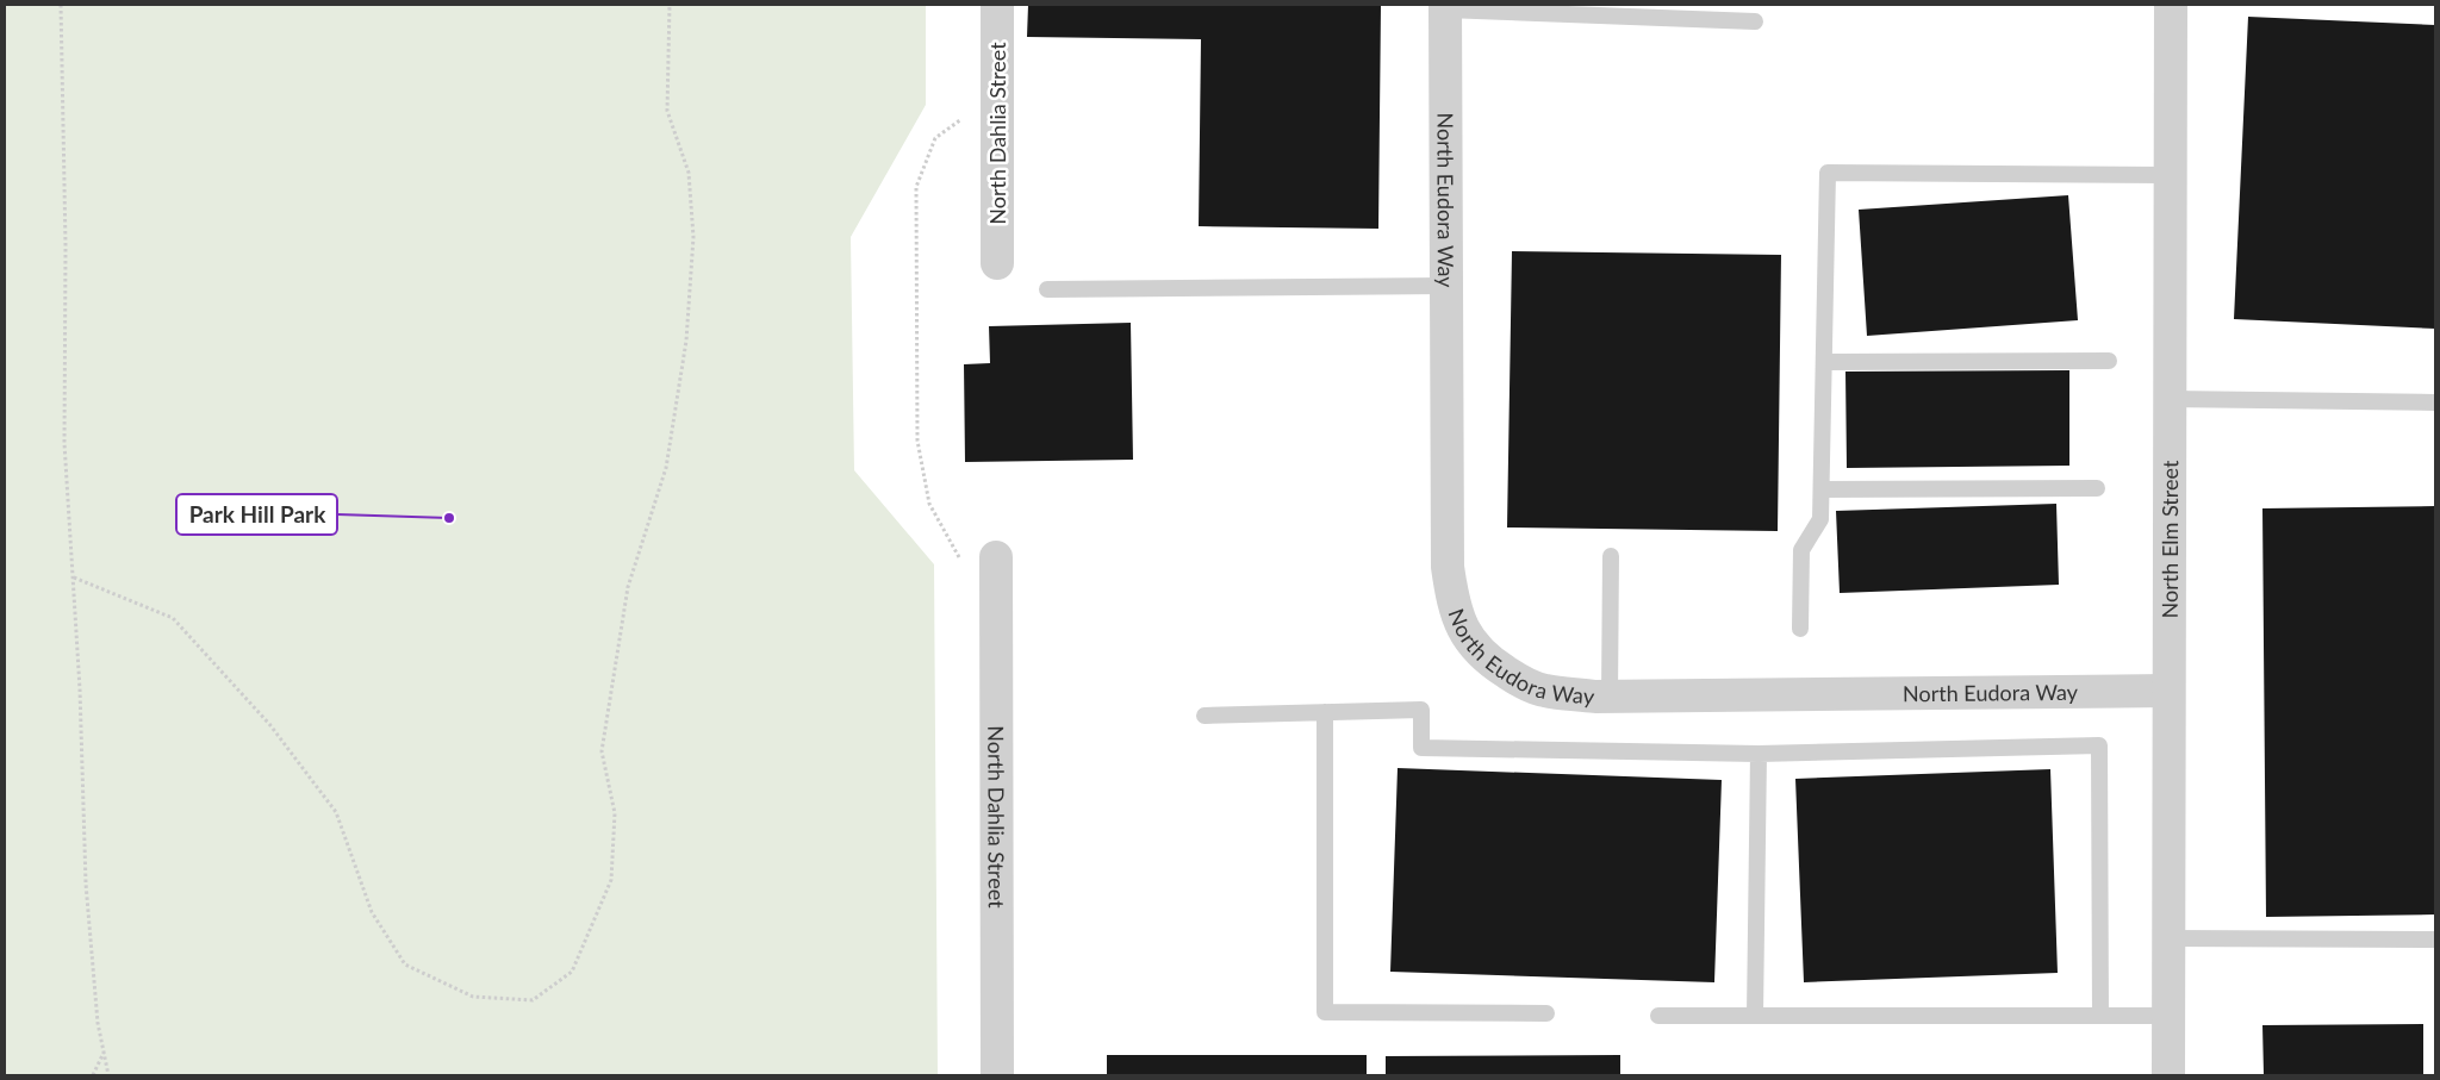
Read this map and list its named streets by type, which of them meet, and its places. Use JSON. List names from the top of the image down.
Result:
{
  "streets": {
    "street": ["North Dahlia Street", "North Eudora Way", "North Elm Street"]
  },
  "crossings": [
    ["North Eudora Way", "North Elm Street"]
  ],
  "places": ["Park Hill Park"]
}
